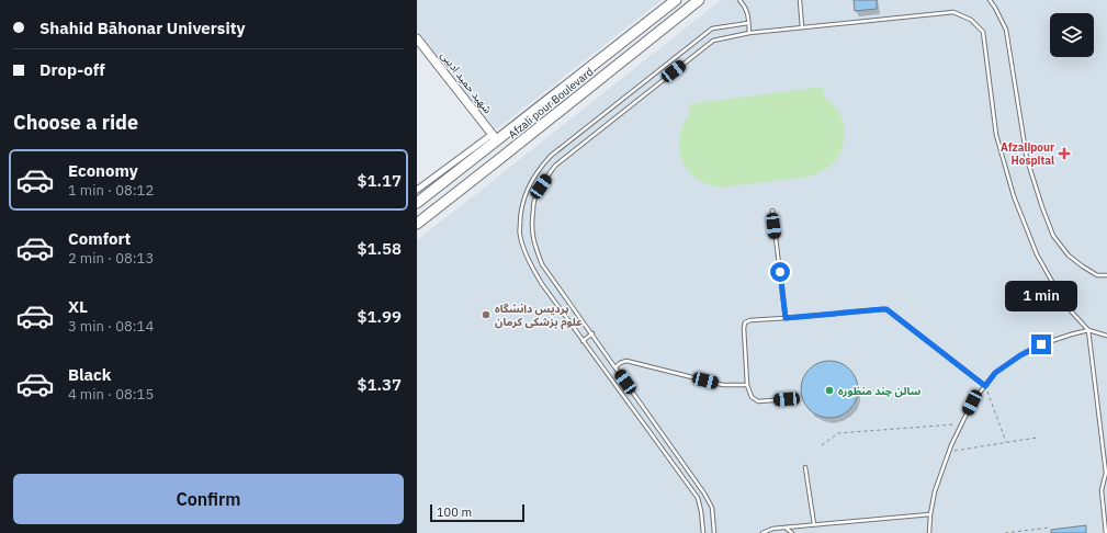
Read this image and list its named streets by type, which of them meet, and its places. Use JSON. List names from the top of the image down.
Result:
{
  "streets": {
    "highway": ["Afzali pour Boulevard"],
    "street": ["شهید حمید ادیبی"]
  },
  "crossings": [
    ["شهید حمید ادیبی", "Afzali pour Boulevard"]
  ],
  "places": {
    "health": ["Afzalipour Hospital"],
    "other": ["پردیس دانشگاه علوم پزشکی کرمان", "سالن چند منظوره"]
  },
  "scale_bar": "100 m",
  "page": {
    "banner": ["Shahid Bāhonar University", "Drop-off"],
    "heading": "Choose a ride",
    "list": [
      {
        "name": "Economy",
        "note": "1 min · 08:12",
        "value": "$1.17"
      },
      {
        "name": "Comfort",
        "note": "2 min · 08:13",
        "value": "$1.58"
      },
      {
        "name": "XL",
        "note": "3 min · 08:14",
        "value": "$1.99"
      },
      {
        "name": "Black",
        "note": "4 min · 08:15",
        "value": "$1.37"
      }
    ],
    "bubble": "1 min",
    "buttons": "Confirm",
    "scale": "100 m"
  }
}
